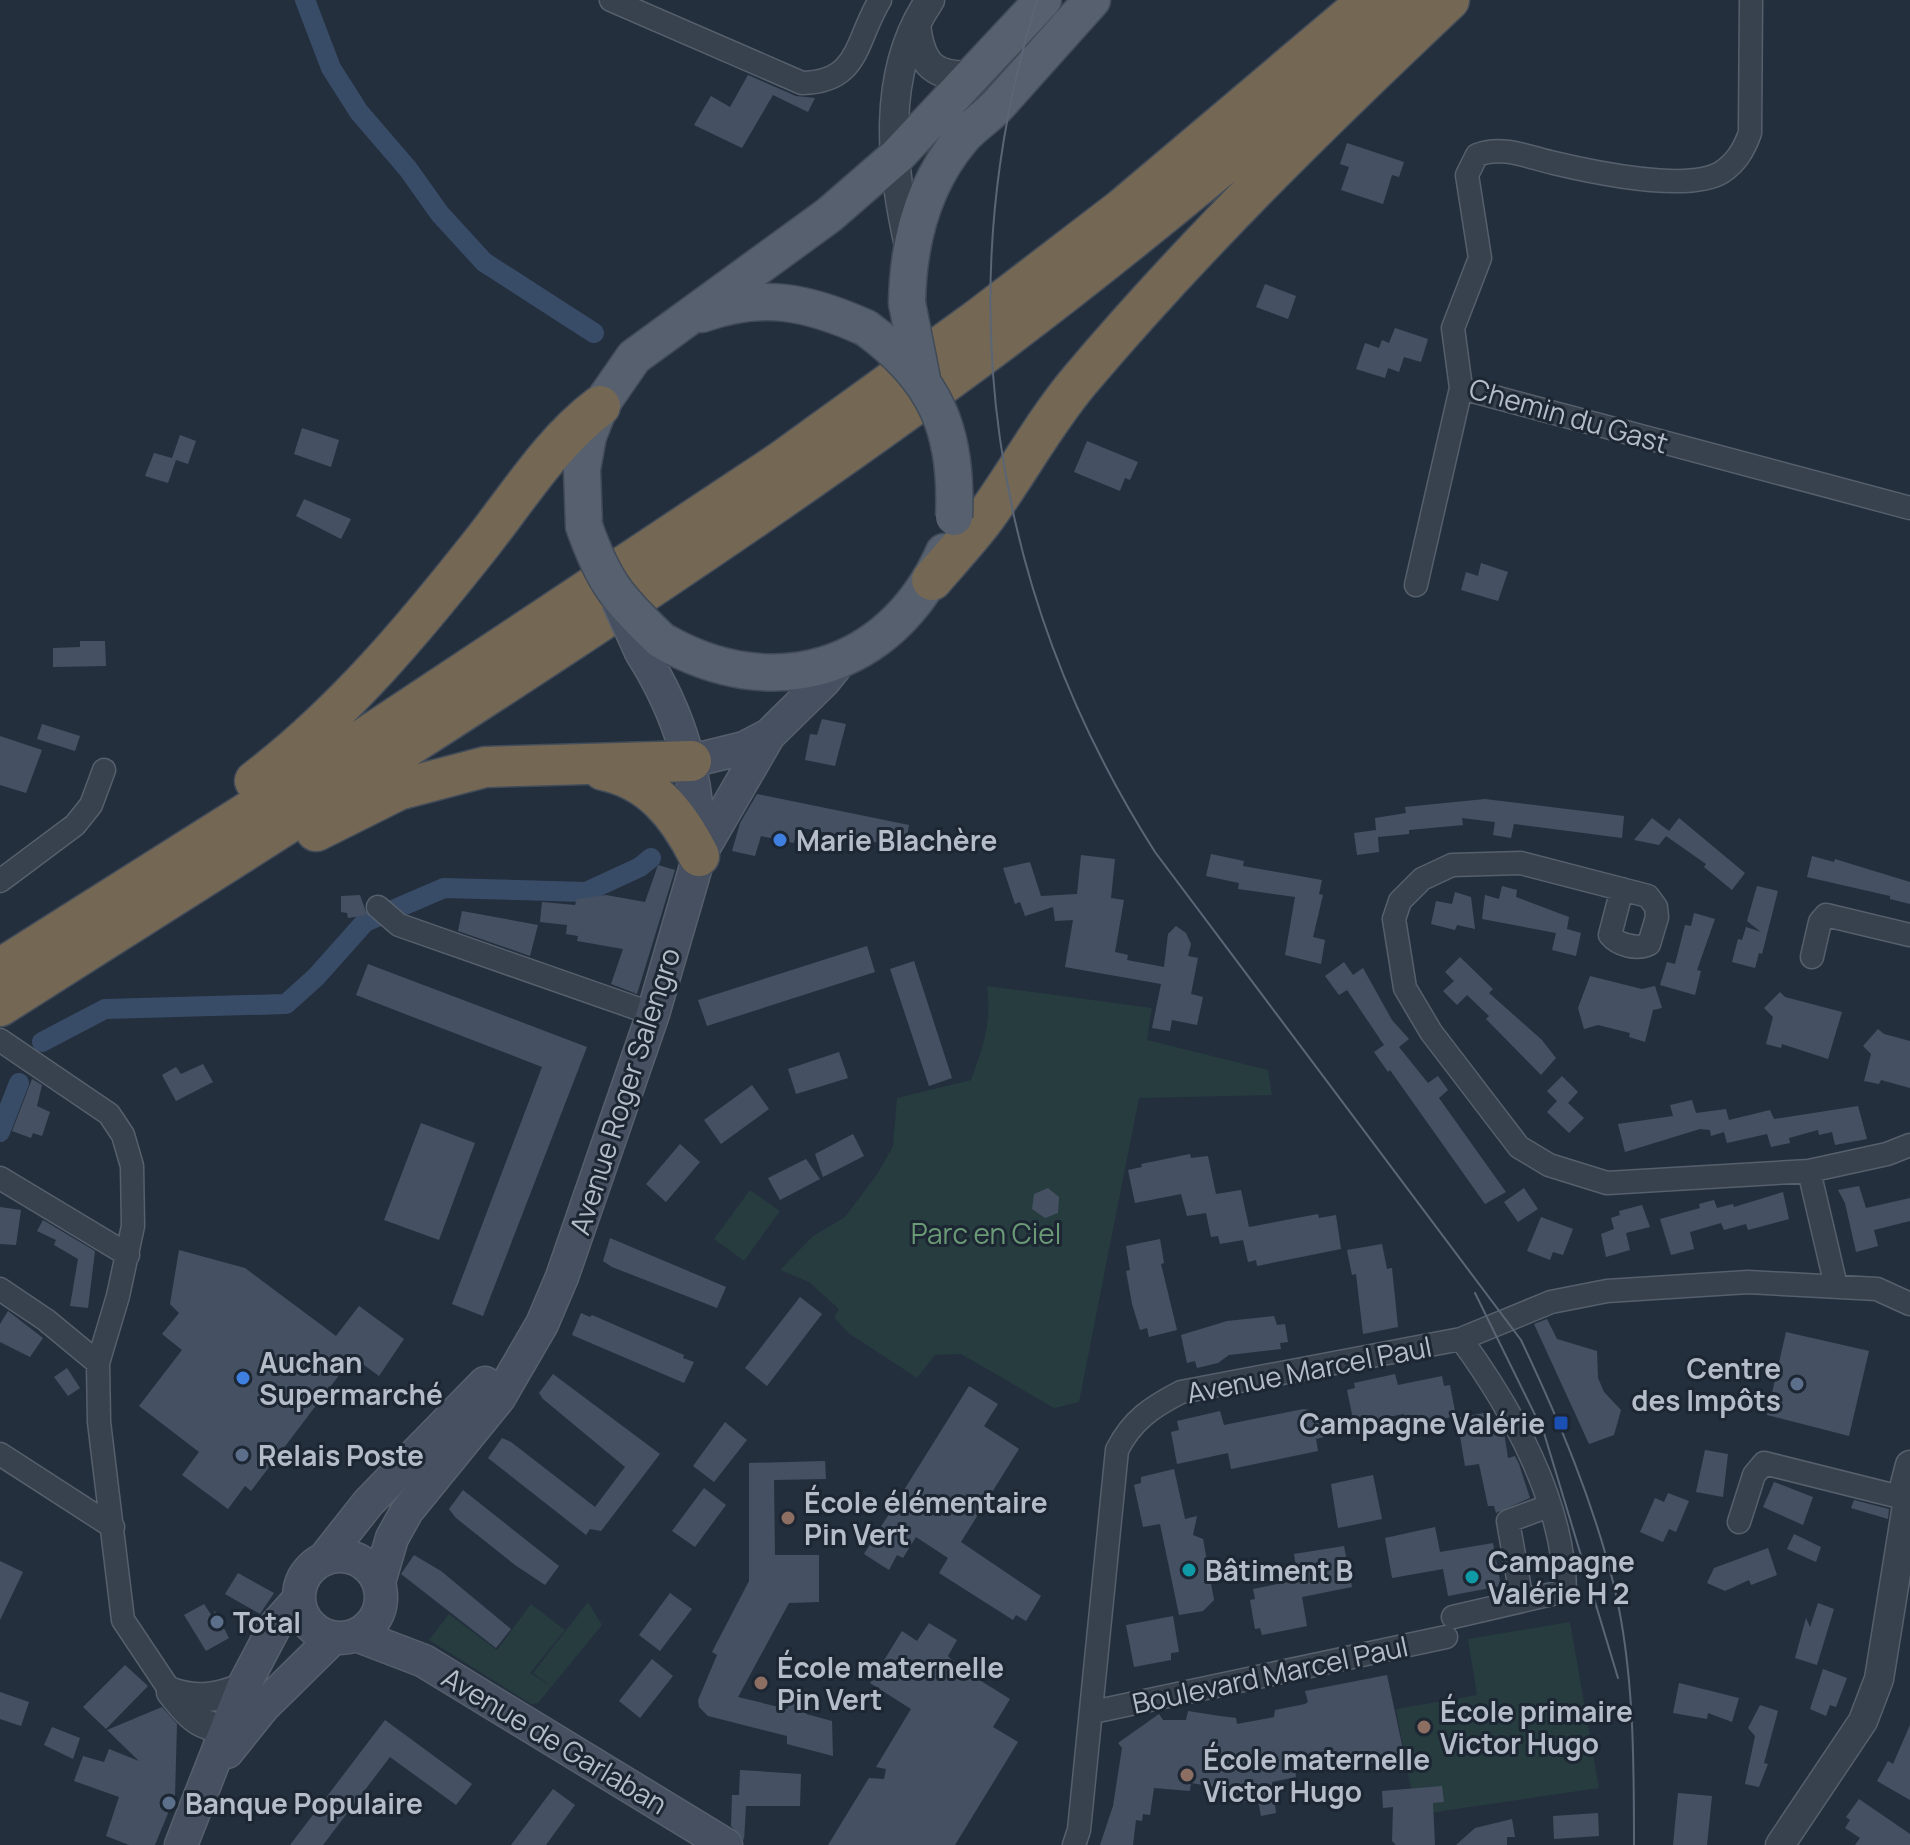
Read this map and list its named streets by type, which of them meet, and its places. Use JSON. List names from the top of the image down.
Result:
{
  "streets": {
    "main road": ["Avenue Roger Salengro", "Avenue de Garlaban"],
    "street": ["Chemin du Gast", "Avenue Marcel Paul", "Boulevard Marcel Paul"]
  },
  "crossings": [
    ["Avenue Roger Salengro", "Avenue de Garlaban"],
    ["Avenue Marcel Paul", "Boulevard Marcel Paul"]
  ],
  "parks": ["Parc en Ciel"],
  "places": {
    "other": [
      "Marie Blachère",
      "Auchan Supermarché",
      "Centre des Impôts",
      "Relais Poste",
      "École élémentaire Pin Vert",
      "Bâtiment B",
      "Campagne Valérie H 2",
      "Total",
      "École maternelle Pin Vert",
      "École primaire Victor Hugo",
      "École maternelle Victor Hugo",
      "Banque Populaire"
    ],
    "transit": ["Campagne Valérie"]
  }
}
